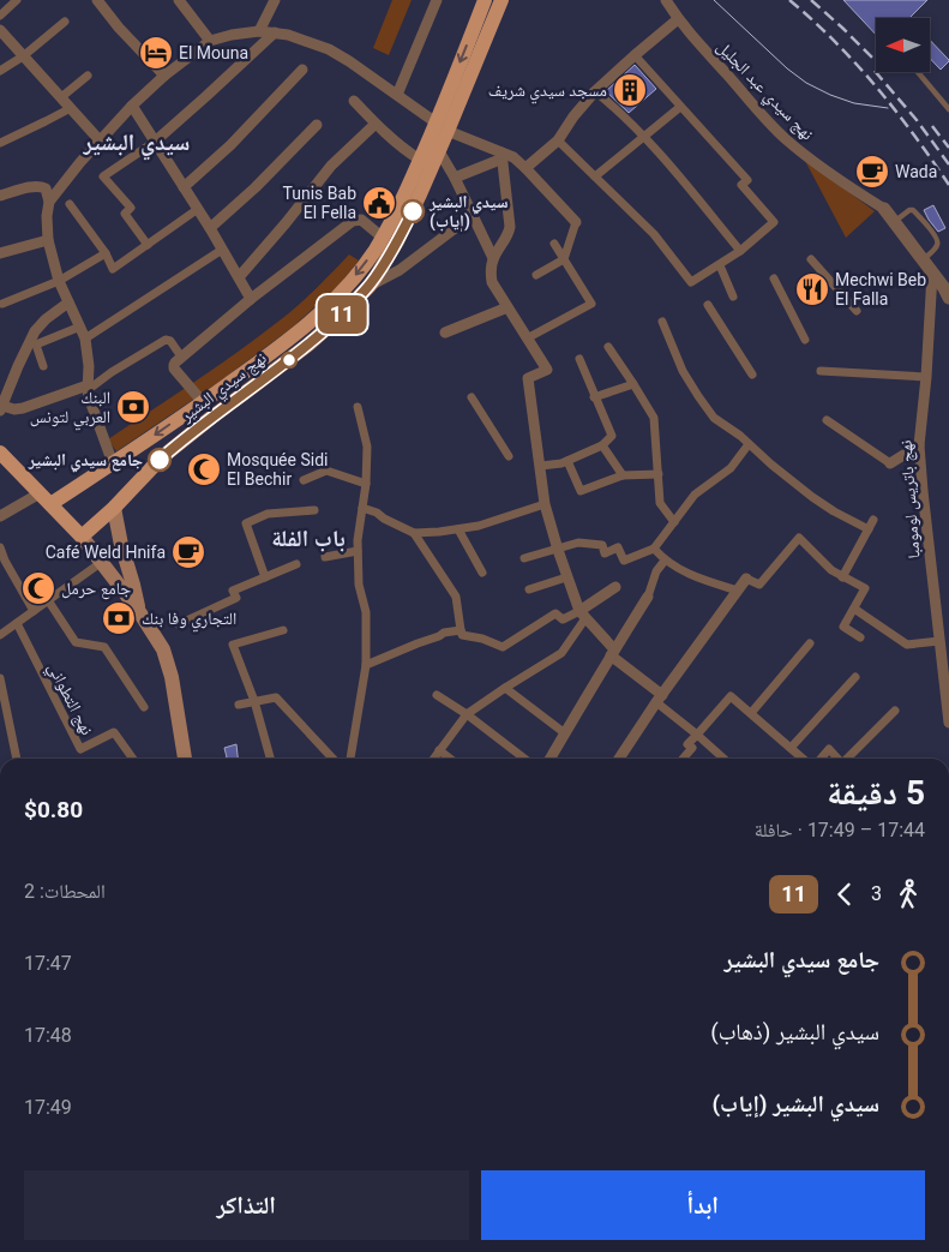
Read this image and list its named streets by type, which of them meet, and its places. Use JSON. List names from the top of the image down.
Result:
{
  "streets": {
    "main road": ["نهج سيدي البشير"],
    "street": ["نهج سيدي عبد الجليل", "نهج باتريس لومومبا", "نهج التطواني"]
  },
  "districts": ["سيدي البشير", "باب الفلة"],
  "places": {
    "hotel": ["El Mouna"],
    "building": ["مسجد سيدي شريف"],
    "cafe": ["Wada", "Café Weld Hnifa"],
    "public building": ["Tunis Bab El Fella"],
    "other": ["سيدي البشير (إياب)", "جامع سيدي البشير"],
    "restaurant": ["Mechwi Beb El Falla"],
    "bank": ["البنك العربي لتونس", "التجاري وفا بنك"],
    "mosque": ["Mosquée Sidi El Bechir", "جامع حرمل"]
  },
  "lines": ["bus line 11"],
  "north": "left",
  "page": {
    "on_map": "11",
    "heading": ["5 دقيقة", "17:44 – 17:49 · حافلة", "$0.80"],
    "legs": ["3", "11", "المحطات: 2"],
    "list": [
      {
        "name": "جامع سيدي البشير",
        "value": "17:47"
      },
      {
        "name": "سيدي البشير (ذهاب)",
        "value": "17:48"
      },
      {
        "name": "سيدي البشير (إياب)",
        "value": "17:49"
      }
    ],
    "buttons": ["ابدأ", "التذاكر"]
  }
}
